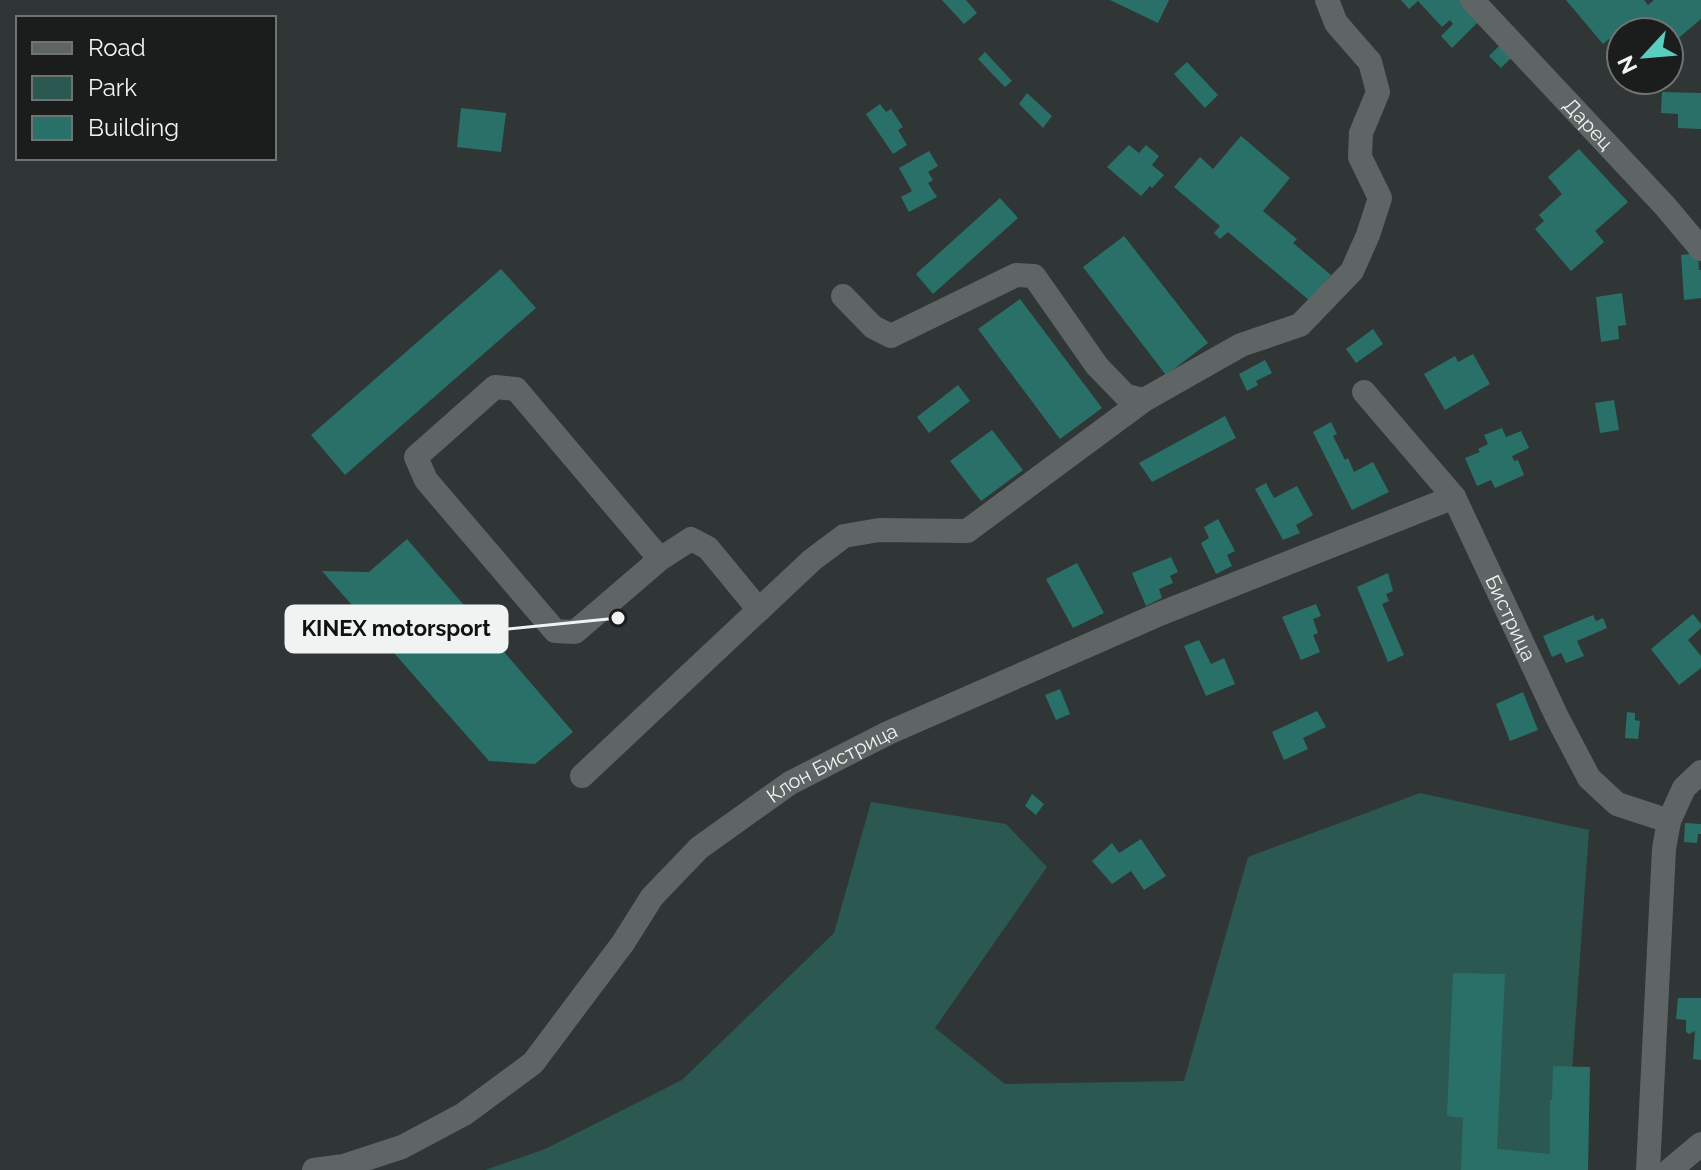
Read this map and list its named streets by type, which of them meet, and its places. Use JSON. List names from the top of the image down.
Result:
{
  "streets": {
    "street": ["Дарец", "Бистрица", "Клон Бистрица"]
  },
  "crossings": [
    ["Бистрица", "Клон Бистрица"]
  ],
  "places": ["KINEX motorsport"],
  "legend": ["Road", "Park", "Building"],
  "north": "bottom left"
}
